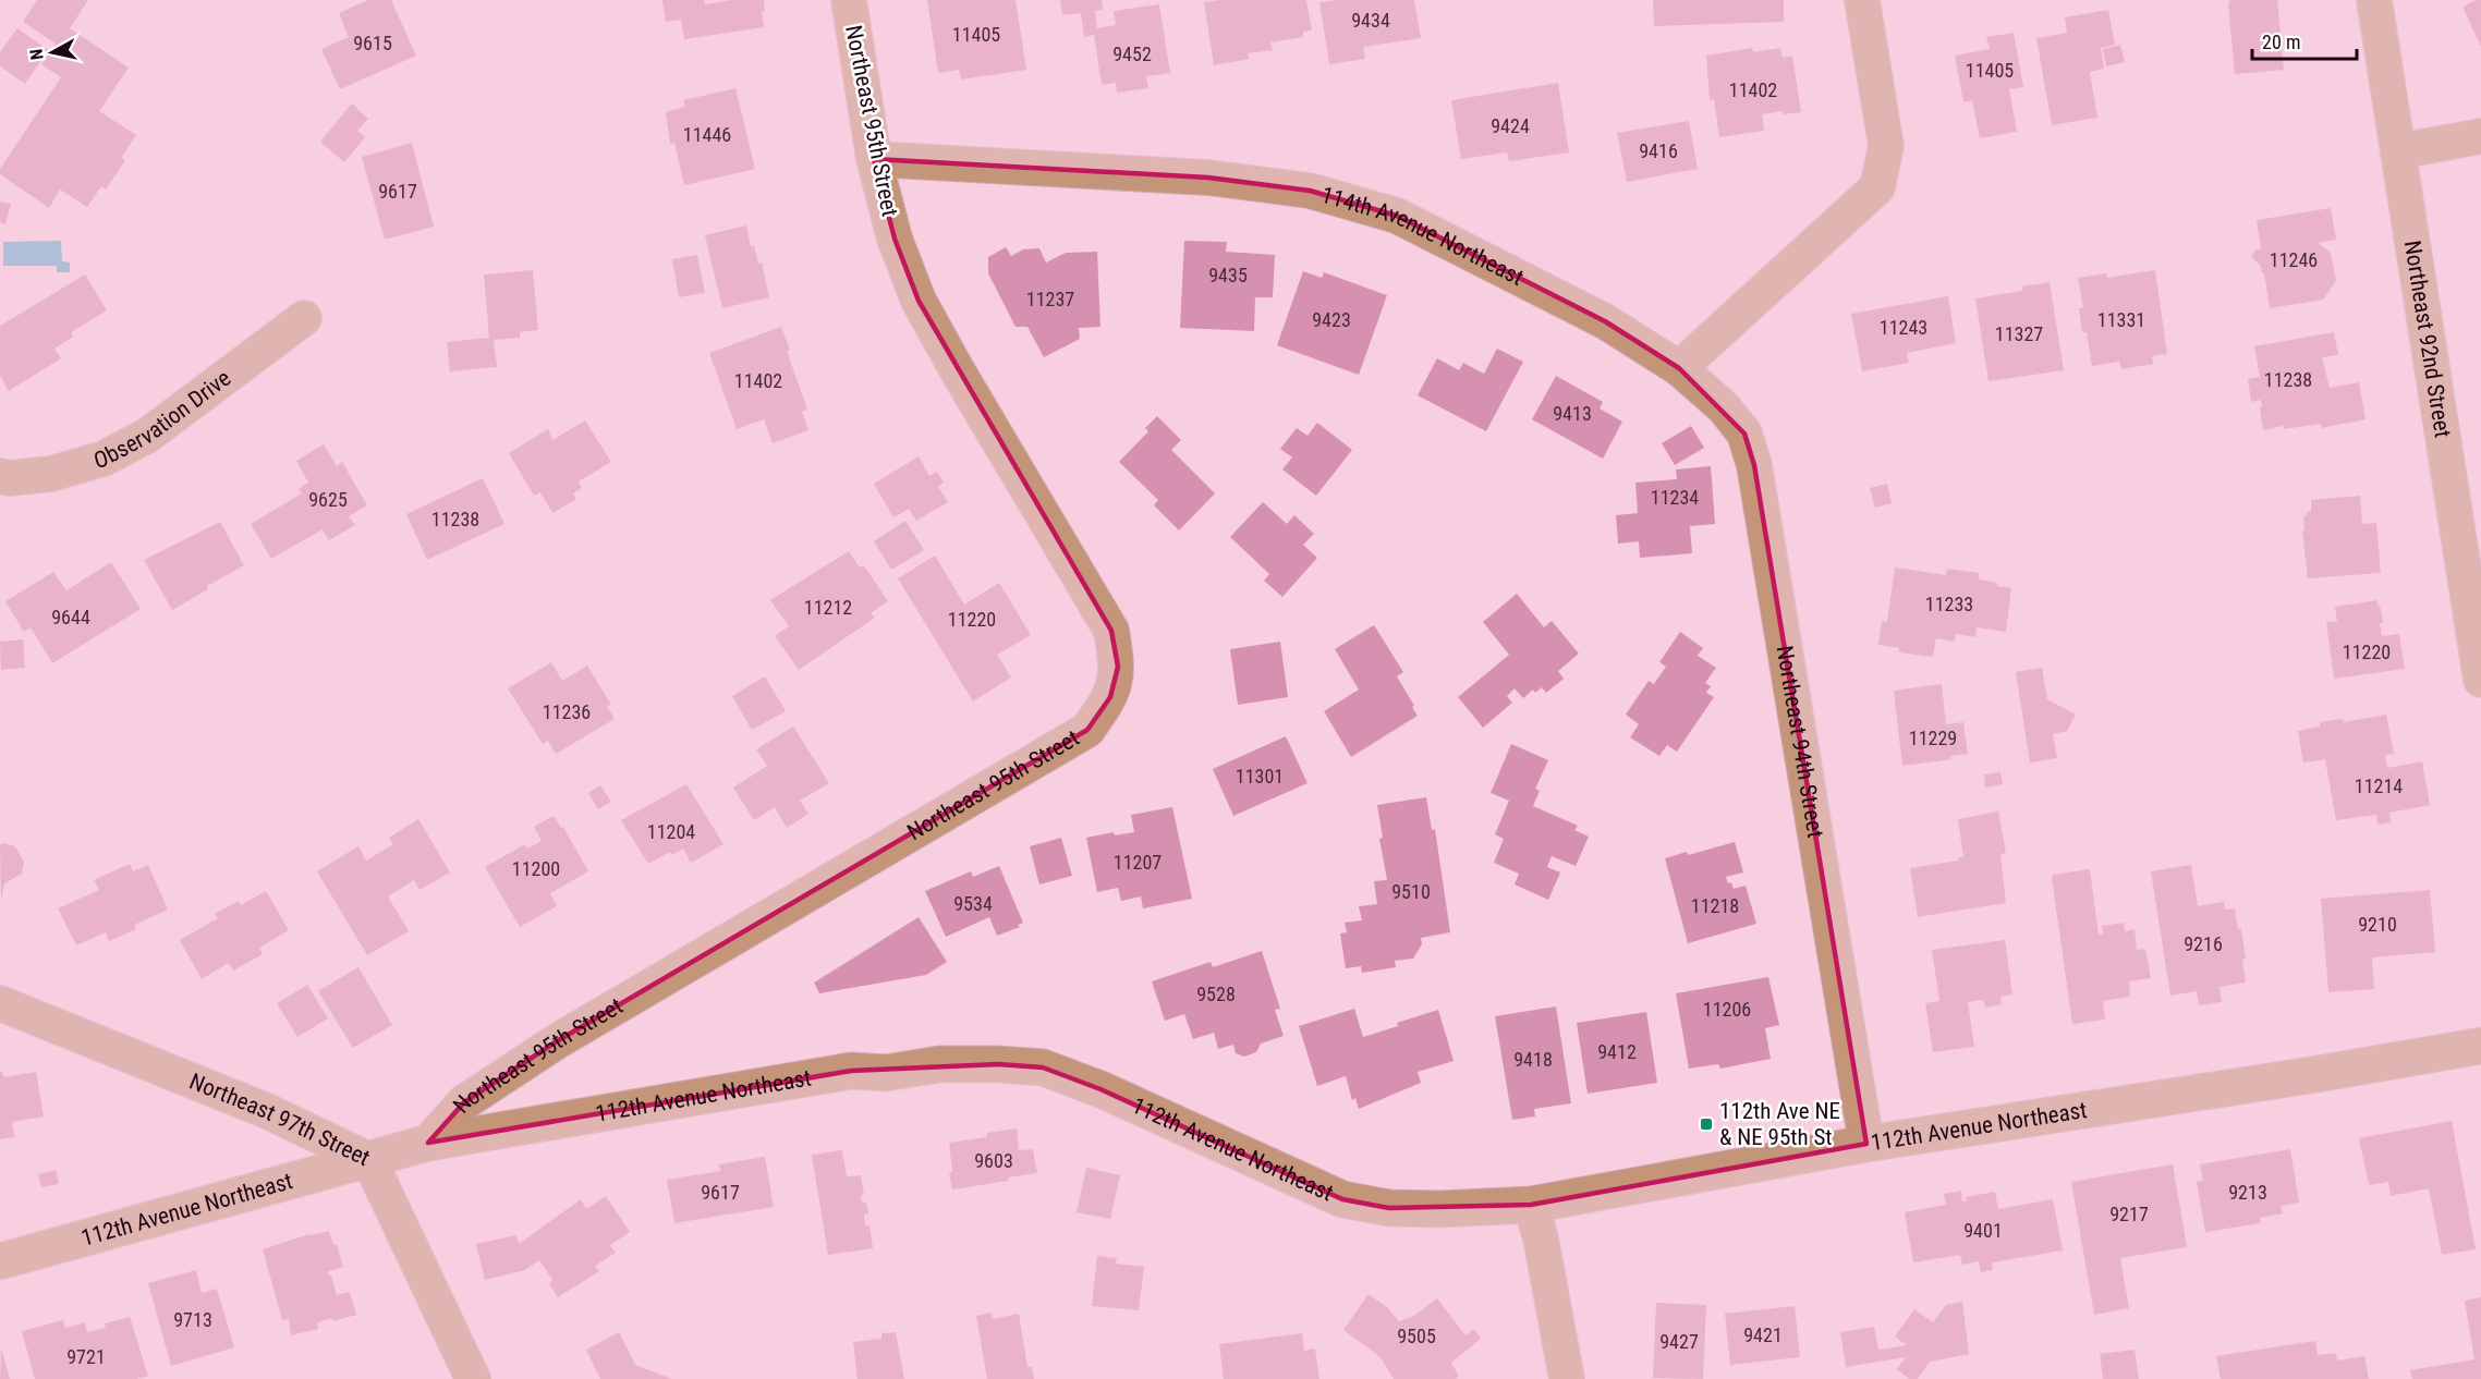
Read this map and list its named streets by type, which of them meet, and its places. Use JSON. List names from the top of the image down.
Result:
{
  "streets": {
    "street": [
      "Northeast 95th Street",
      "114th Avenue Northeast",
      "Northeast 92nd Street",
      "Observation Drive",
      "Northeast 94th Street",
      "112th Avenue Northeast",
      "Northeast 97th Street"
    ]
  },
  "crossings": [
    ["Northeast 95th Street", "114th Avenue Northeast"],
    ["Northeast 95th Street", "112th Avenue Northeast"],
    ["114th Avenue Northeast", "Northeast 94th Street"],
    ["Northeast 94th Street", "112th Avenue Northeast"],
    ["112th Avenue Northeast", "Northeast 97th Street"]
  ],
  "places": {
    "transit": ["112th Ave NE & NE 95th St"]
  },
  "house_numbers": [
    "9434",
    "11405",
    "9615",
    "9452",
    "11405",
    "11402",
    "9424",
    "11446",
    "9416",
    "9617",
    "11246",
    "9435",
    "11237",
    "9423",
    "11331",
    "11243",
    "11327",
    "11238",
    "11402",
    "9413",
    "11234",
    "9625",
    "11238",
    "11233",
    "11212",
    "9644",
    "11220",
    "11220",
    "11236",
    "11229",
    "11301",
    "11214",
    "11204",
    "11207",
    "11200",
    "9510",
    "9534",
    "11218",
    "9210",
    "9216",
    "9528",
    "11206",
    "9412",
    "9418",
    "9603",
    "9617",
    "9213",
    "9217",
    "9401",
    "9713",
    "9421",
    "9505",
    "9427",
    "9721"
  ],
  "scale_bar": "20 m",
  "north": "left"
}
